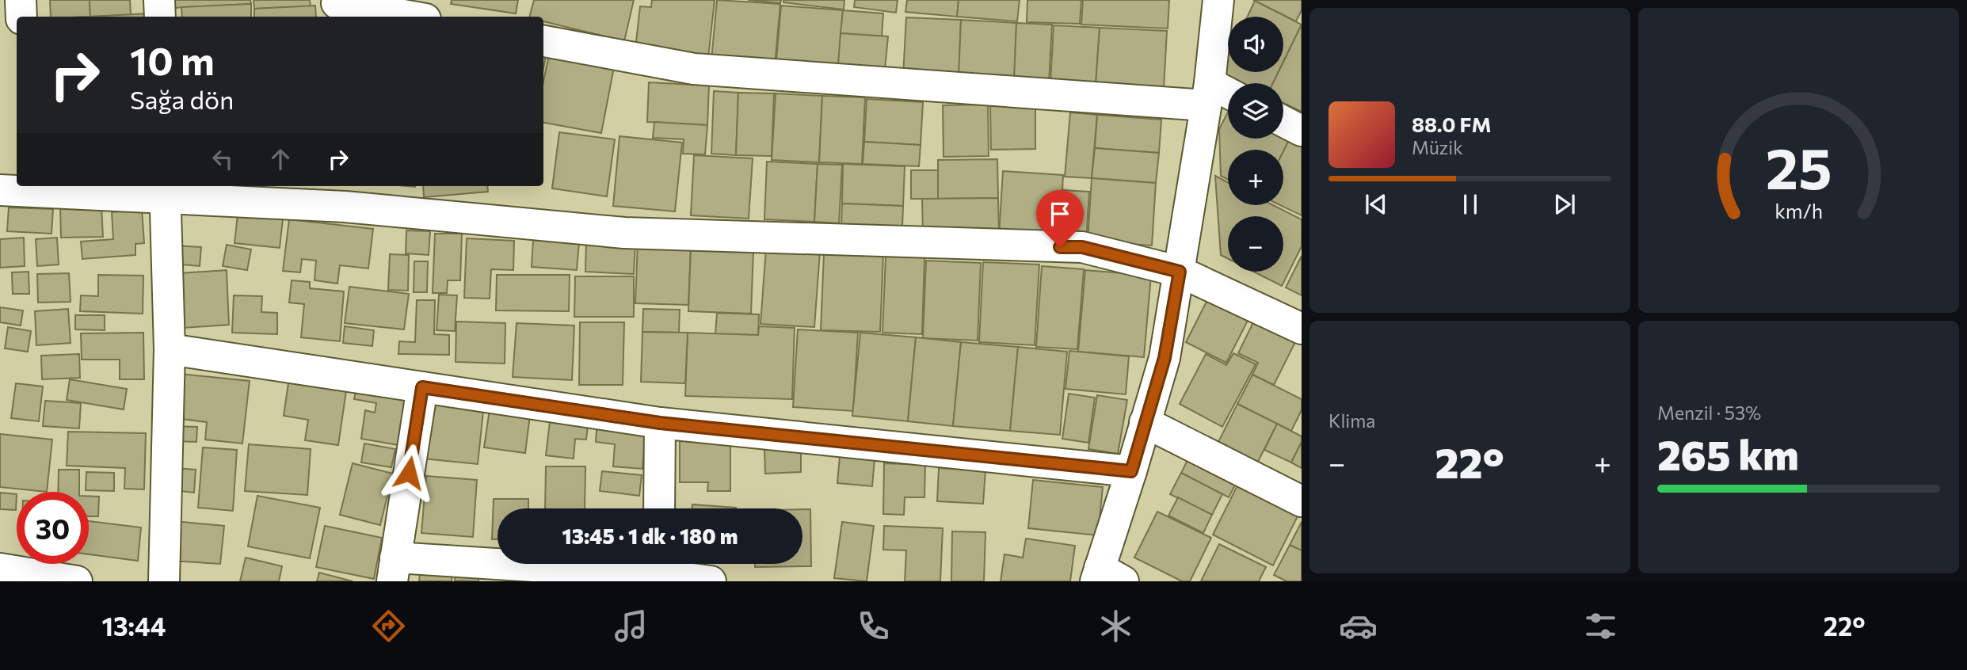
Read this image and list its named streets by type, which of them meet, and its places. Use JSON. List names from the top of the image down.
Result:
{
  "page": {
    "map_buttons": ["+", "−"],
    "turn": ["10 m", "Sağa dön"],
    "song": ["88.0 FM", "Müzik"],
    "tile": [
      "Klima",
      ["Menzil · 53%", "265 km"]
    ],
    "heat": ["−", "22°", "+"],
    "limit": "30",
    "trip": "13:45 · 1 dk · 180 m",
    "tabs": ["13:44", "22°"],
    "gauge": ["25", "km/h"]
  }
}
